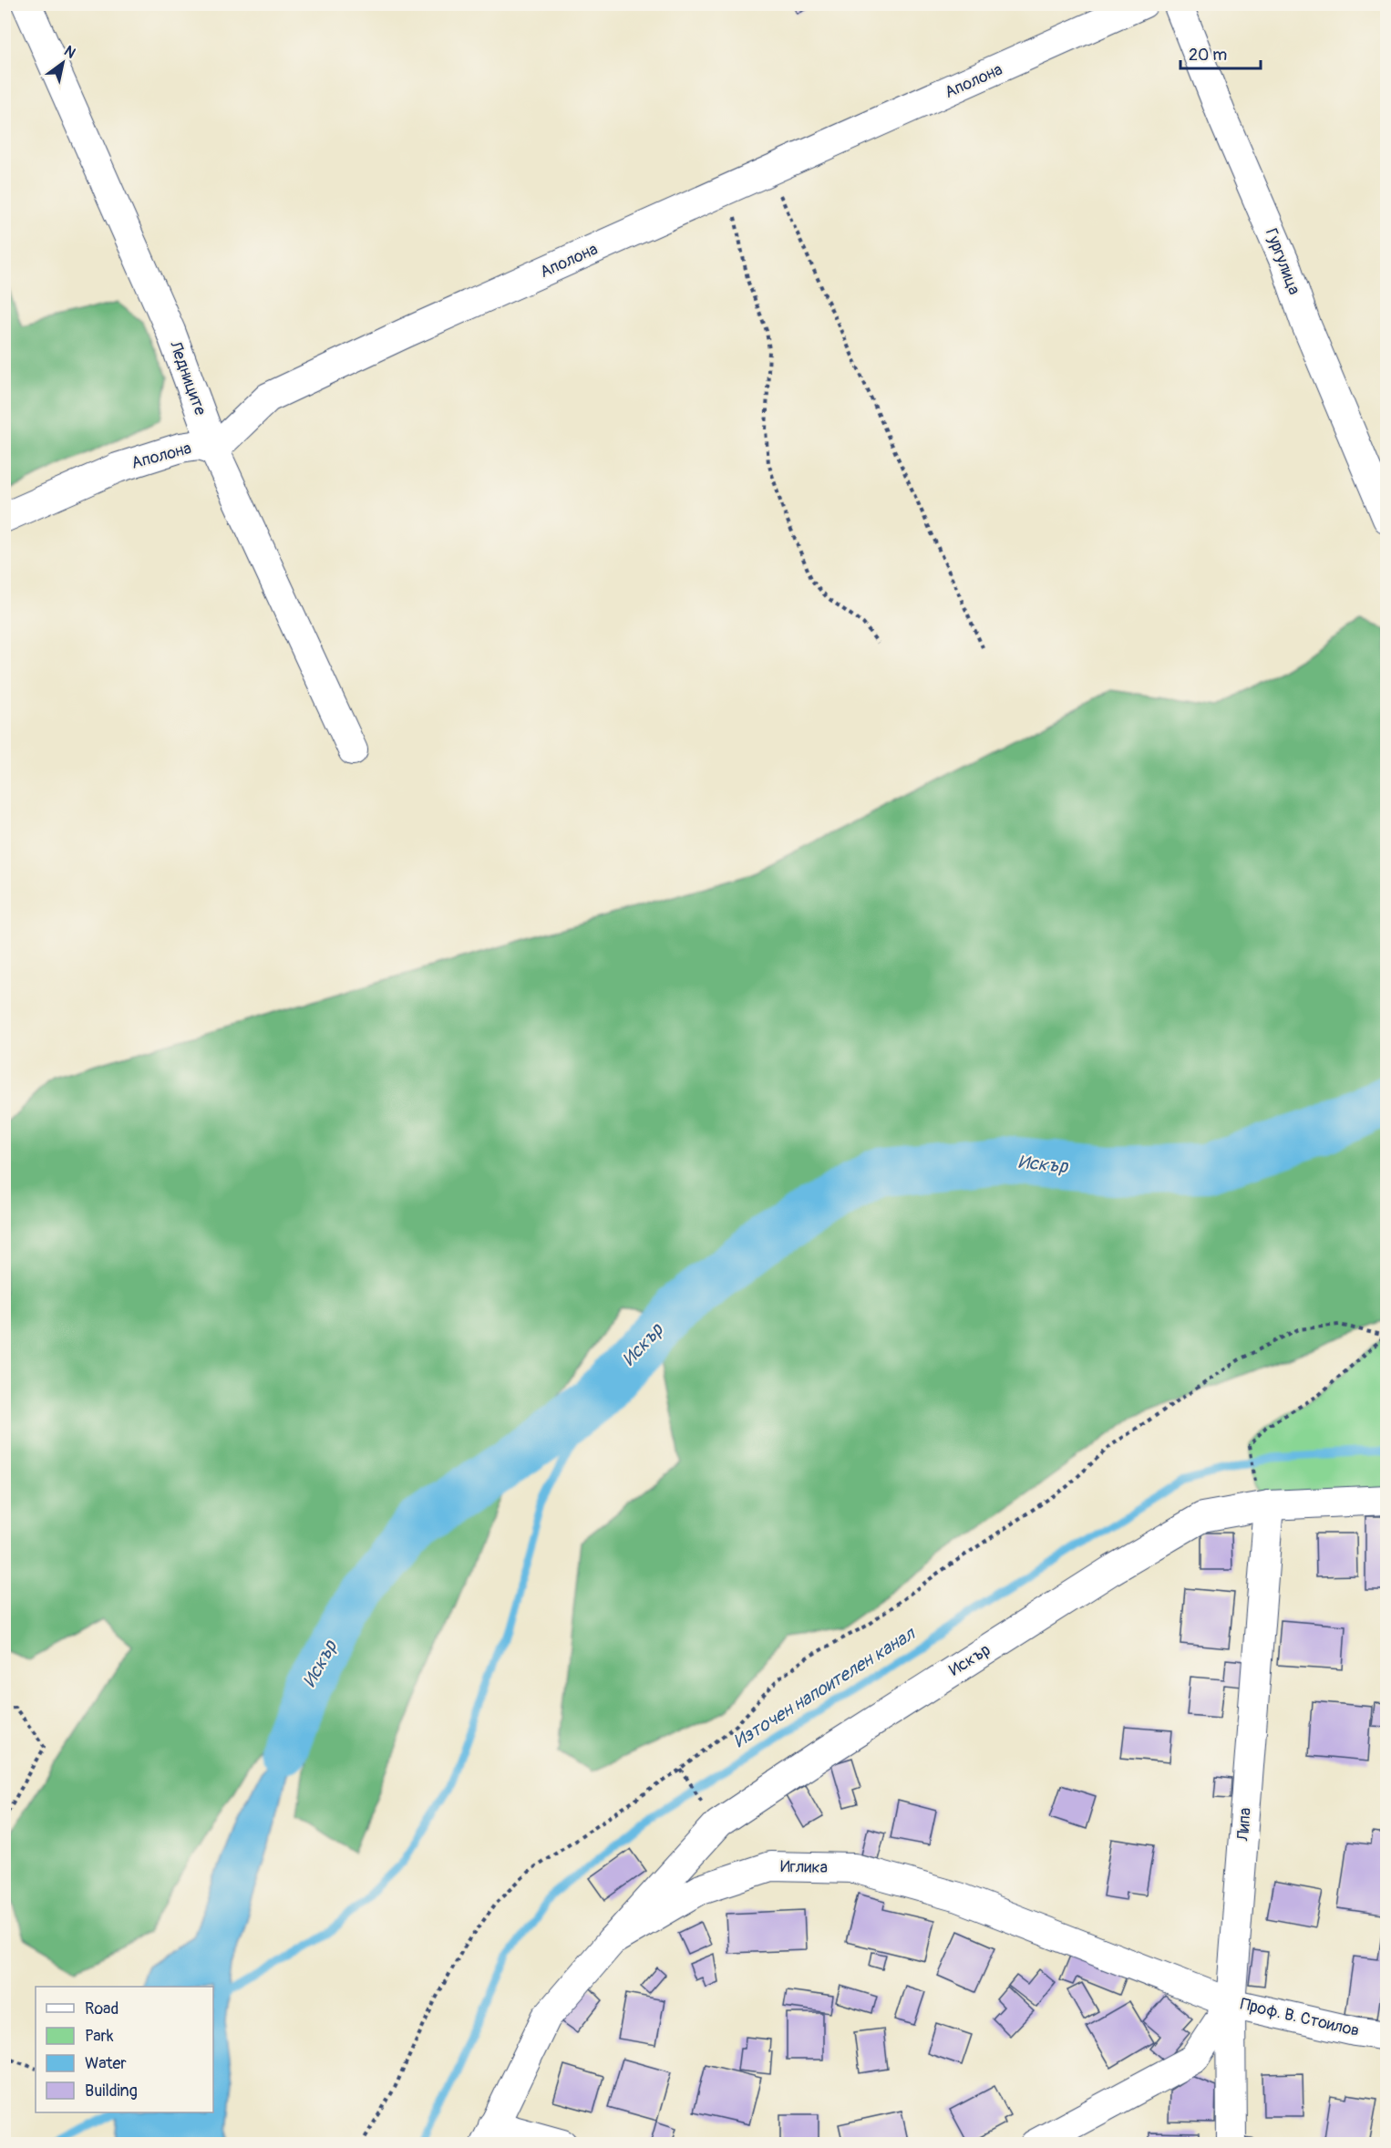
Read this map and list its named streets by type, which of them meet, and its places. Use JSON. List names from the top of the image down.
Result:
{
  "streets": {
    "street": [
      "Аполона",
      "Гургулица",
      "Ледниците",
      "Искър",
      "Липа",
      "Иглика",
      "Проф. В. Стоилов"
    ]
  },
  "crossings": [
    ["Аполона", "Ледниците"],
    ["Искър", "Липа"],
    ["Искър", "Иглика"],
    ["Липа", "Иглика"],
    ["Липа", "Проф. В. Стоилов"],
    ["Иглика", "Проф. В. Стоилов"]
  ],
  "water": ["Искър", "Източен напоителен канал"],
  "legend": [
    "Road",
    "Park",
    "Water",
    "Building"
  ],
  "scale_bar": "20 m",
  "north": "top right"
}
